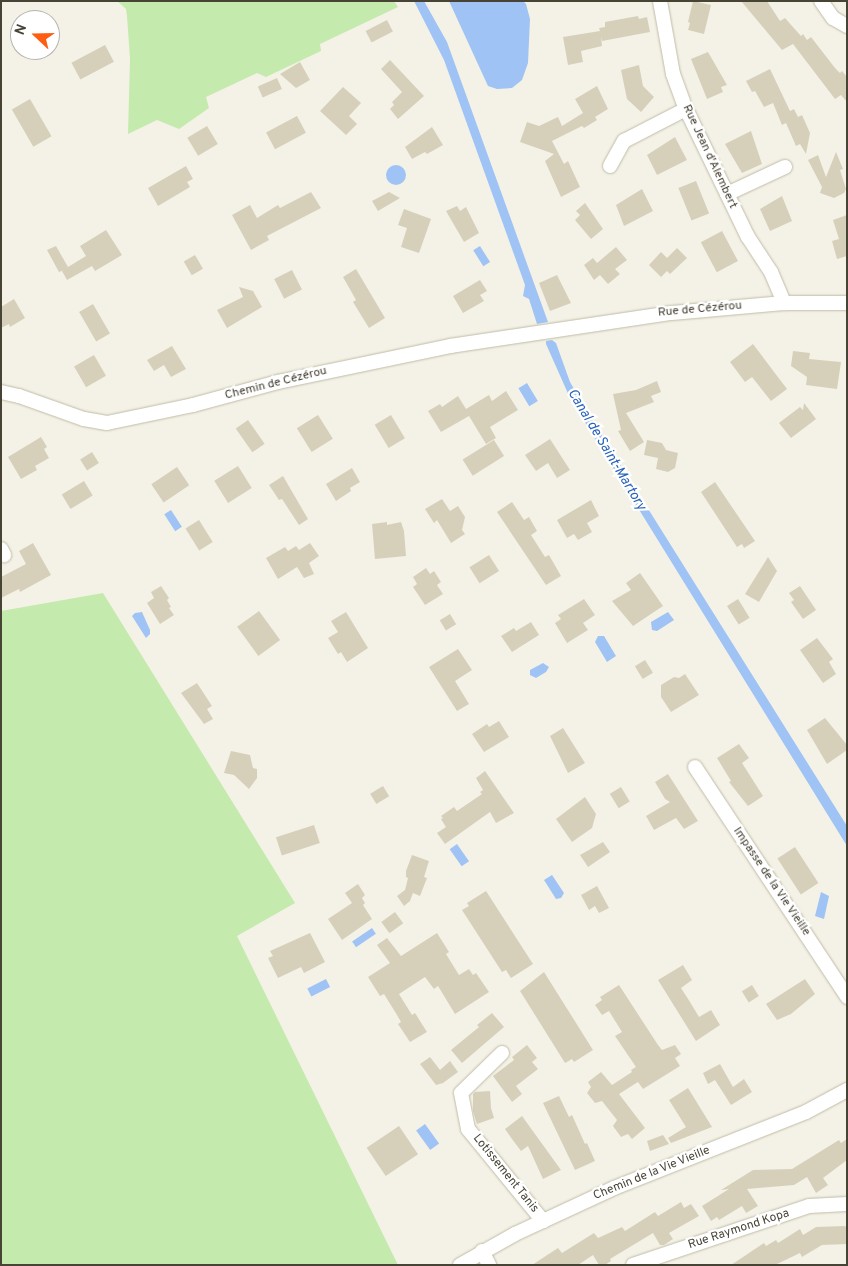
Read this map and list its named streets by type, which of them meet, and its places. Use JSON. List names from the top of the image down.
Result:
{
  "streets": {
    "street": [
      "Rue Jean d'Alembert",
      "Rue de Cézérou",
      "Chemin de Cézérou",
      "Impasse de la Vie Vieille",
      "Lotissement Tanis",
      "Chemin de la Vie Vieille",
      "Rue Raymond Kopa"
    ]
  },
  "crossings": [
    ["Rue Jean d'Alembert", "Rue de Cézérou"],
    ["Rue de Cézérou", "Chemin de Cézérou"],
    ["Lotissement Tanis", "Chemin de la Vie Vieille"]
  ],
  "water": ["Canal de Saint-Martory"],
  "north": "left"
}
